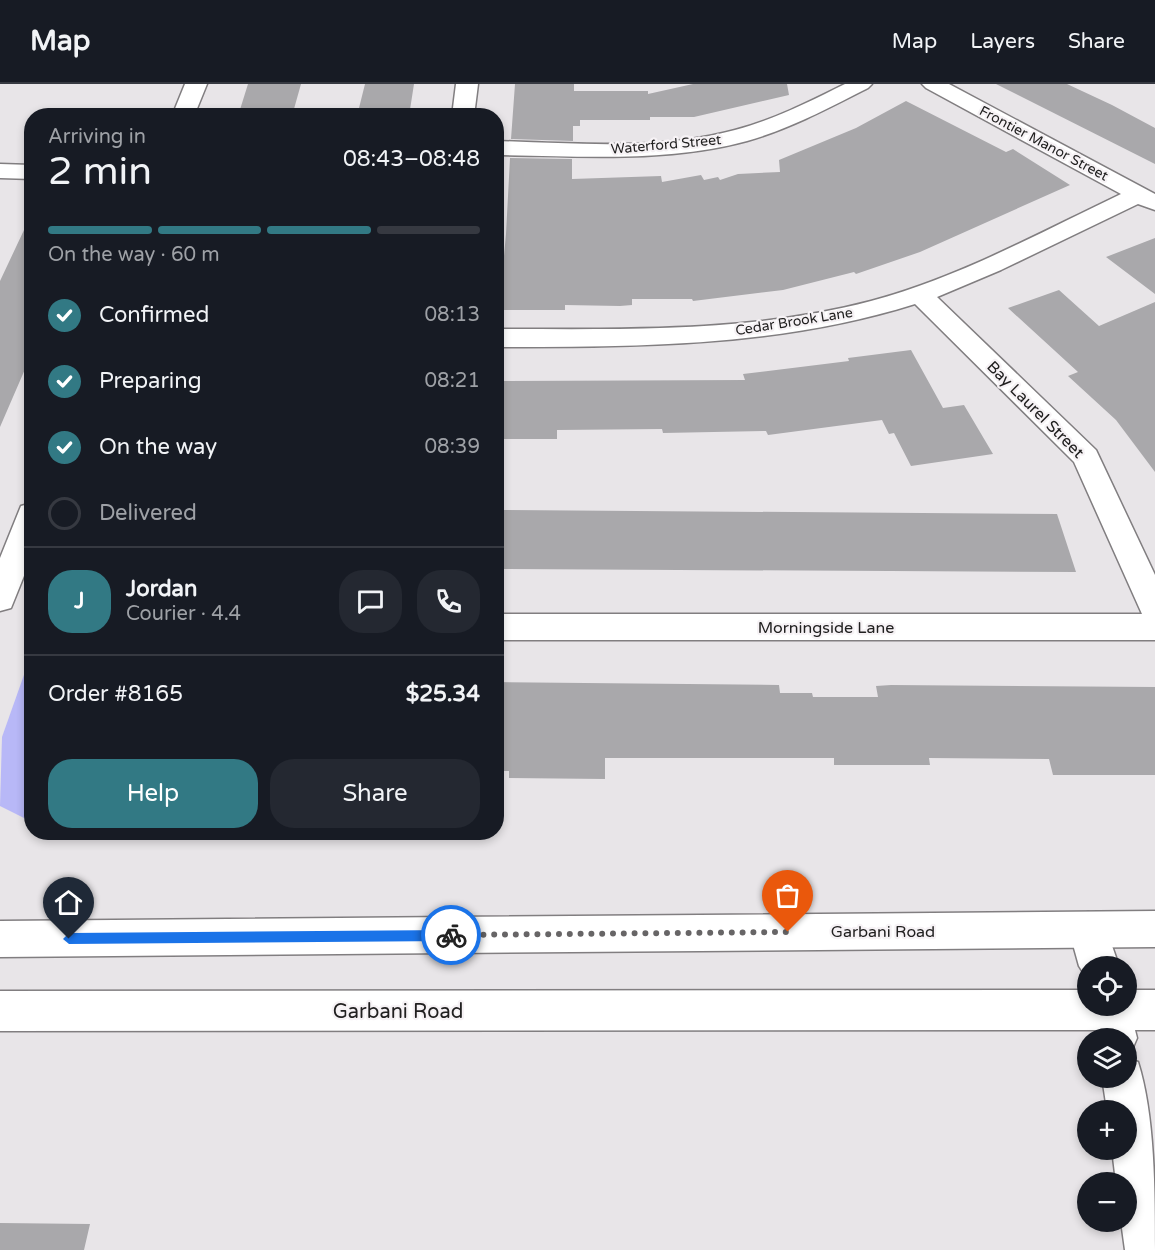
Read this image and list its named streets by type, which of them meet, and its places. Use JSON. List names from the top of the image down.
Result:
{
  "streets": {
    "street": [
      "Frontier Manor Street",
      "Waterford Street",
      "Cedar Brook Lane",
      "Bay Laurel Street",
      "Morningside Lane",
      "Garbani Road"
    ]
  },
  "crossings": [
    ["Frontier Manor Street", "Cedar Brook Lane"],
    ["Cedar Brook Lane", "Bay Laurel Street"]
  ],
  "page": {
    "header": "Map",
    "nav": ["Map", "Layers", "Share"],
    "heading": ["2 min", "Arriving in", "08:43–08:48"],
    "panel": [
      "Jordan",
      "Courier · 4.4",
      "Order #8165",
      "$25.34"
    ],
    "bar": "On the way · 60 m",
    "list": [
      ["Confirmed", "08:13"],
      ["Preparing", "08:21"],
      ["On the way", "08:39"],
      "Delivered"
    ],
    "round": "J",
    "buttons": ["Help", "Share"],
    "map_buttons": ["+", "−"]
  }
}
